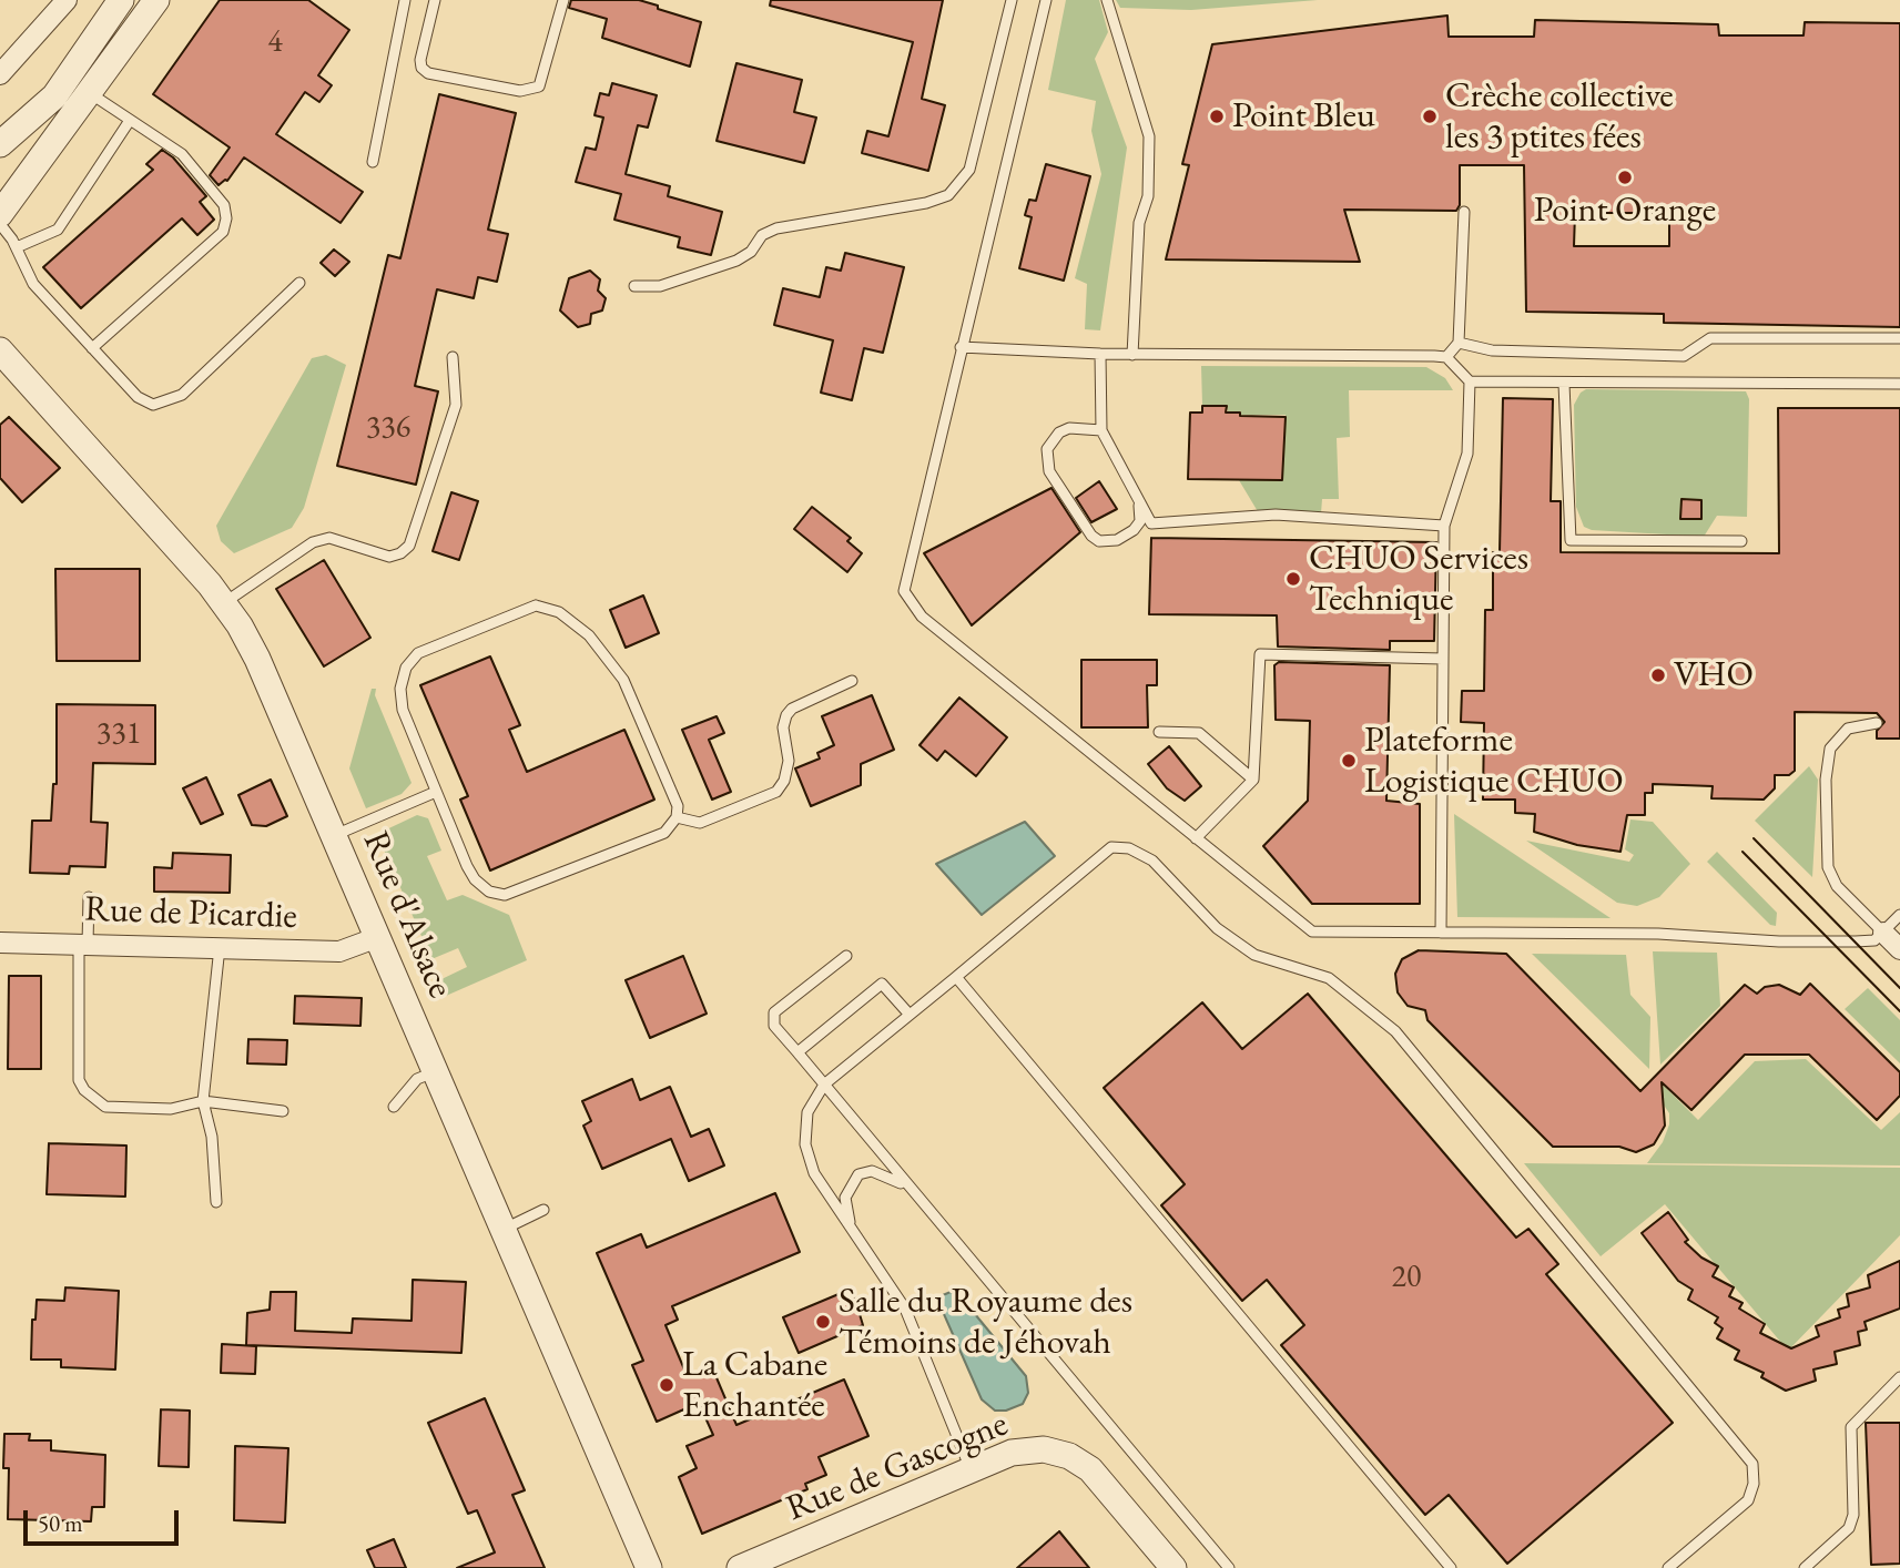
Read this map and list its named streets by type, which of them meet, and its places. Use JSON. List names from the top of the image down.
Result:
{
  "streets": {
    "street": ["Rue de Picardie", "Rue d'Alsace", "Rue de Gascogne"]
  },
  "crossings": [
    ["Rue de Picardie", "Rue d'Alsace"]
  ],
  "places": [
    "Point Bleu",
    "Crèche collective les 3 ptites fées",
    "Point Orange",
    "CHUO Services Technique",
    "VHO",
    "Plateforme Logistique CHUO",
    "Salle du Royaume des Témoins de Jéhovah",
    "La Cabane Enchantée"
  ],
  "house_numbers": [
    "4",
    "336",
    "331",
    "20"
  ],
  "scale_bar": "50 m"
}
